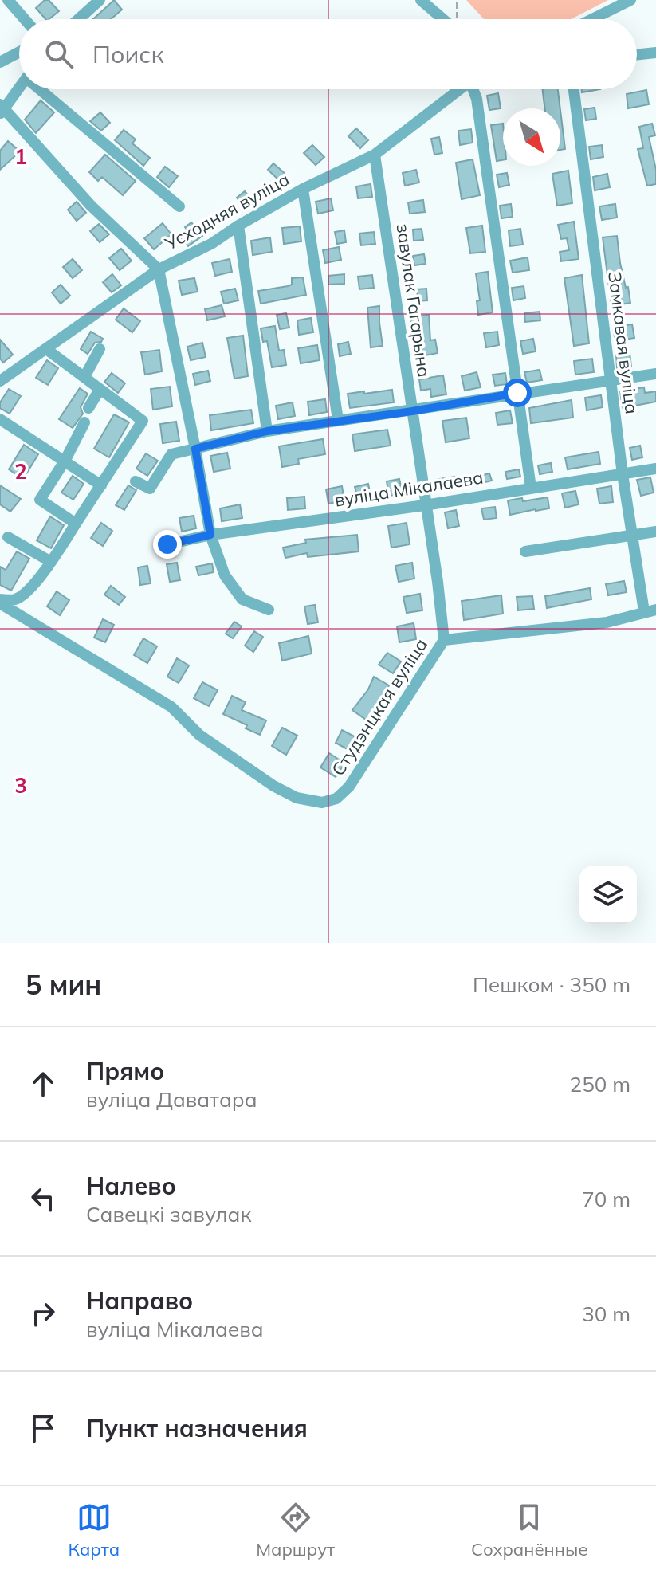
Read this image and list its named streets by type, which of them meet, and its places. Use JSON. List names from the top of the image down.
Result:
{
  "streets": {
    "street": [
      "Усходняя вуліца",
      "завулак Гагарына",
      "Замкавая вуліца",
      "вуліца Мікалаева",
      "Студэнцкая вуліца"
    ]
  },
  "crossings": [
    ["Усходняя вуліца", "завулак Гагарына"],
    ["завулак Гагарына", "вуліца Мікалаева"],
    ["завулак Гагарына", "Студэнцкая вуліца"],
    ["Замкавая вуліца", "вуліца Мікалаева"],
    ["Замкавая вуліца", "Студэнцкая вуліца"]
  ],
  "north": "bottom right",
  "page": {
    "search": "Поиск",
    "heading": ["5 мин", "Пешком · 350 m"],
    "list": [
      ["Прямо", "вуліца Даватара", "250 m"],
      ["Налево", "Савецкі завулак", "70 m"],
      ["Направо", "вуліца Мікалаева", "30 m"],
      "Пункт назначения"
    ],
    "nav": ["Карта", "Маршрут", "Сохранённые"]
  },
  "grid": {
    "rows": ["1", "2", "3"]
  }
}
